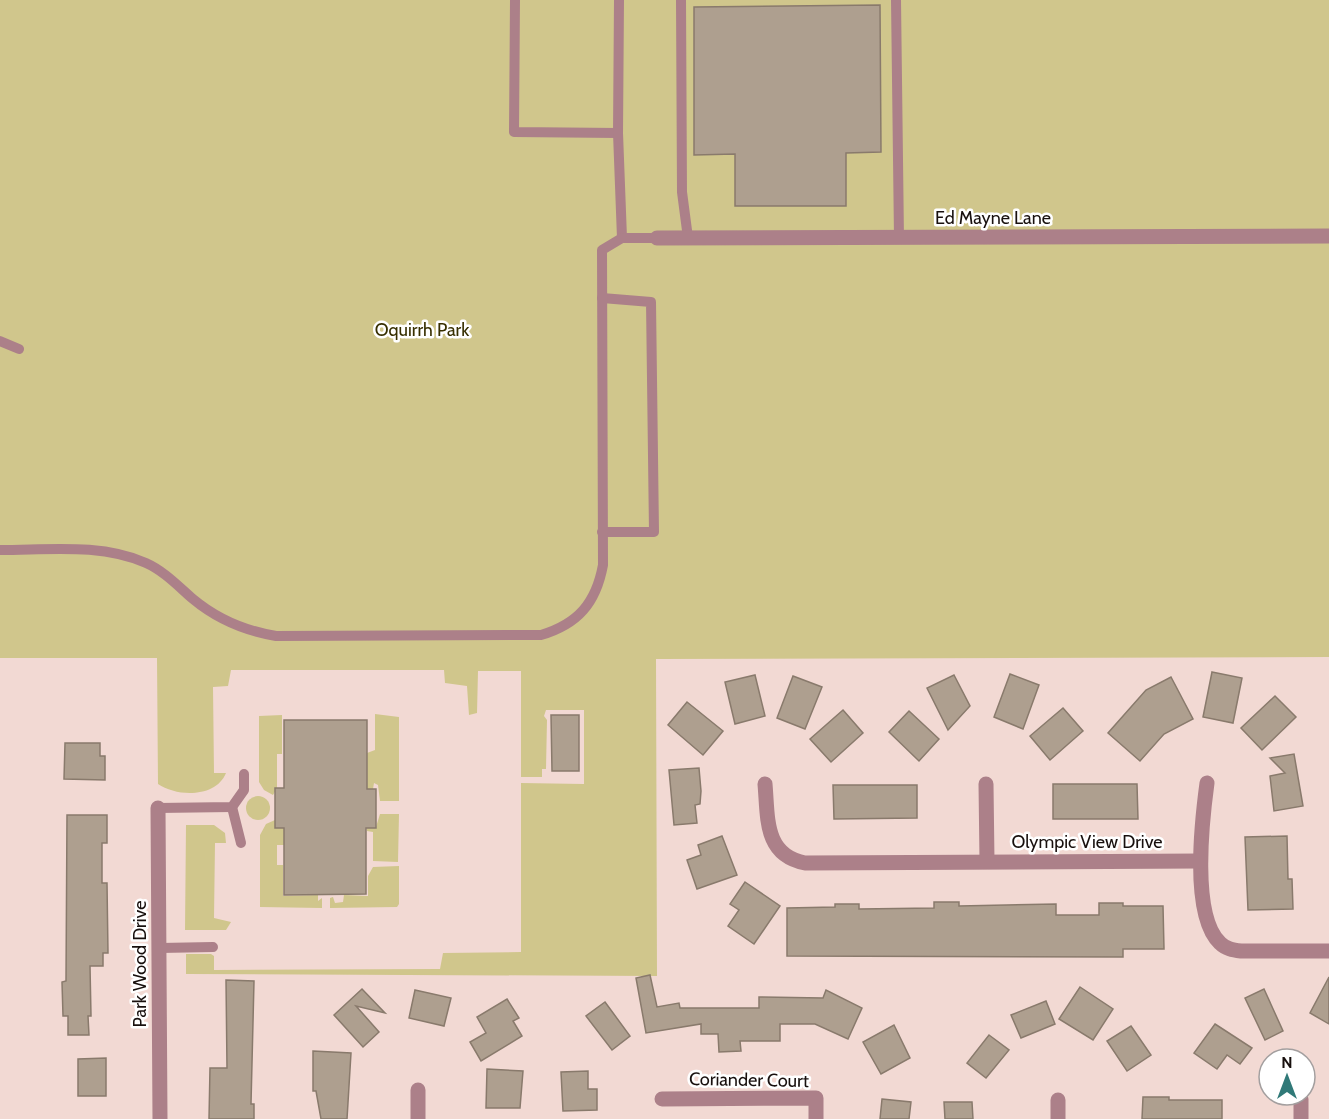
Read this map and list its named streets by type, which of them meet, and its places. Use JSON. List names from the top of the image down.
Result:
{
  "streets": {
    "street": [
      "Ed Mayne Lane",
      "Olympic View Drive",
      "Park Wood Drive",
      "Coriander Court"
    ]
  },
  "parks": ["Oquirrh Park"],
  "north": "top"
}
